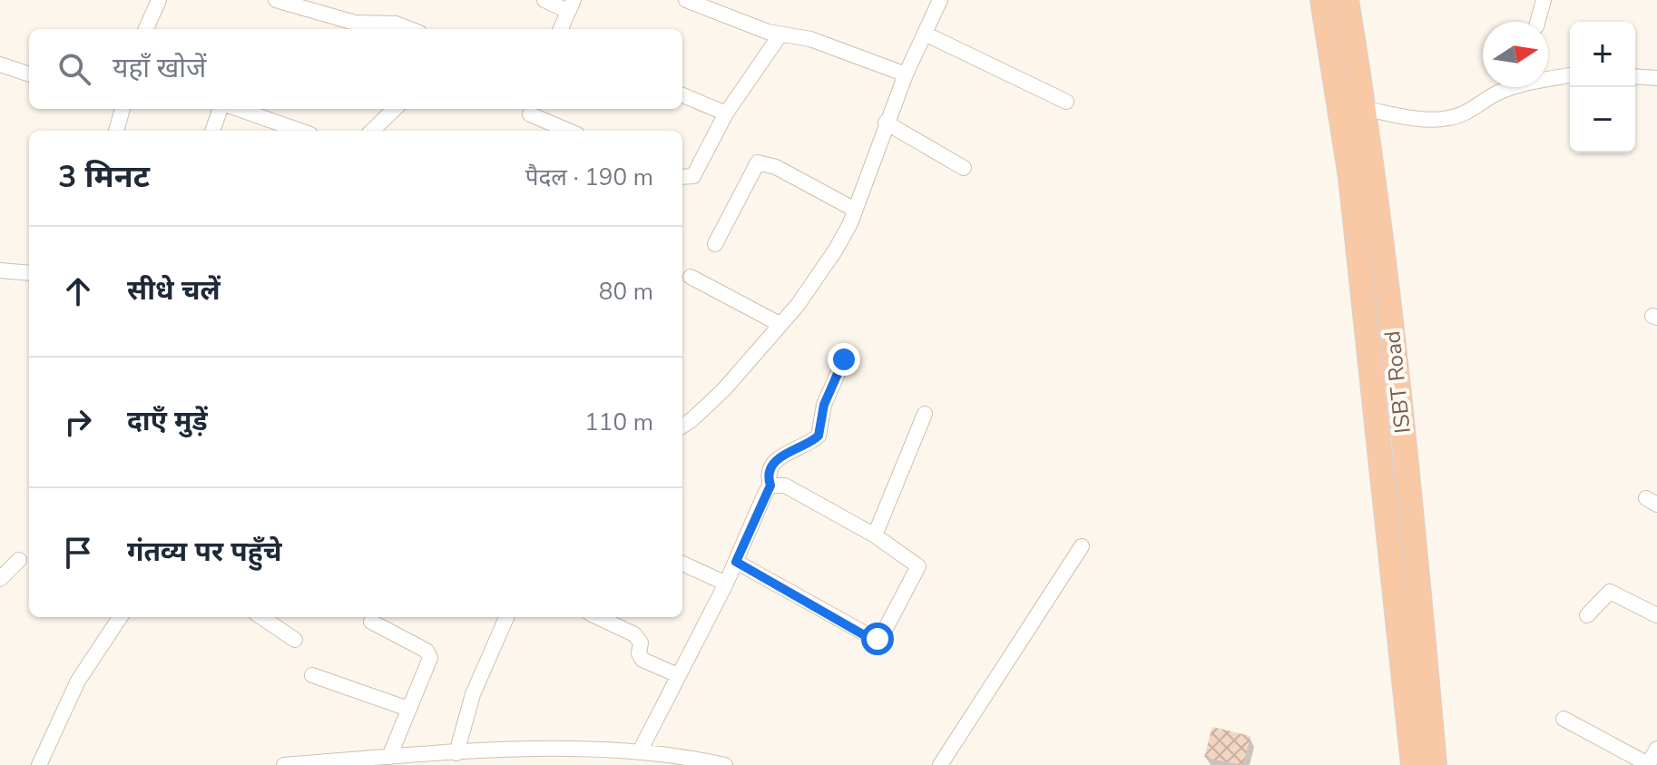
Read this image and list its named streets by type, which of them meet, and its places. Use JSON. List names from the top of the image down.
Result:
{
  "streets": {
    "highway": ["ISBT Road"]
  },
  "north": "right",
  "page": {
    "map_buttons": ["+", "−"],
    "search": "यहाँ खोजें",
    "heading": ["3 मिनट", "पैदल · 190 m"],
    "list": [
      ["सीधे चलें", "80 m"],
      ["दाएँ मुड़ें", "110 m"],
      "गंतव्य पर पहुँचे"
    ]
  }
}
